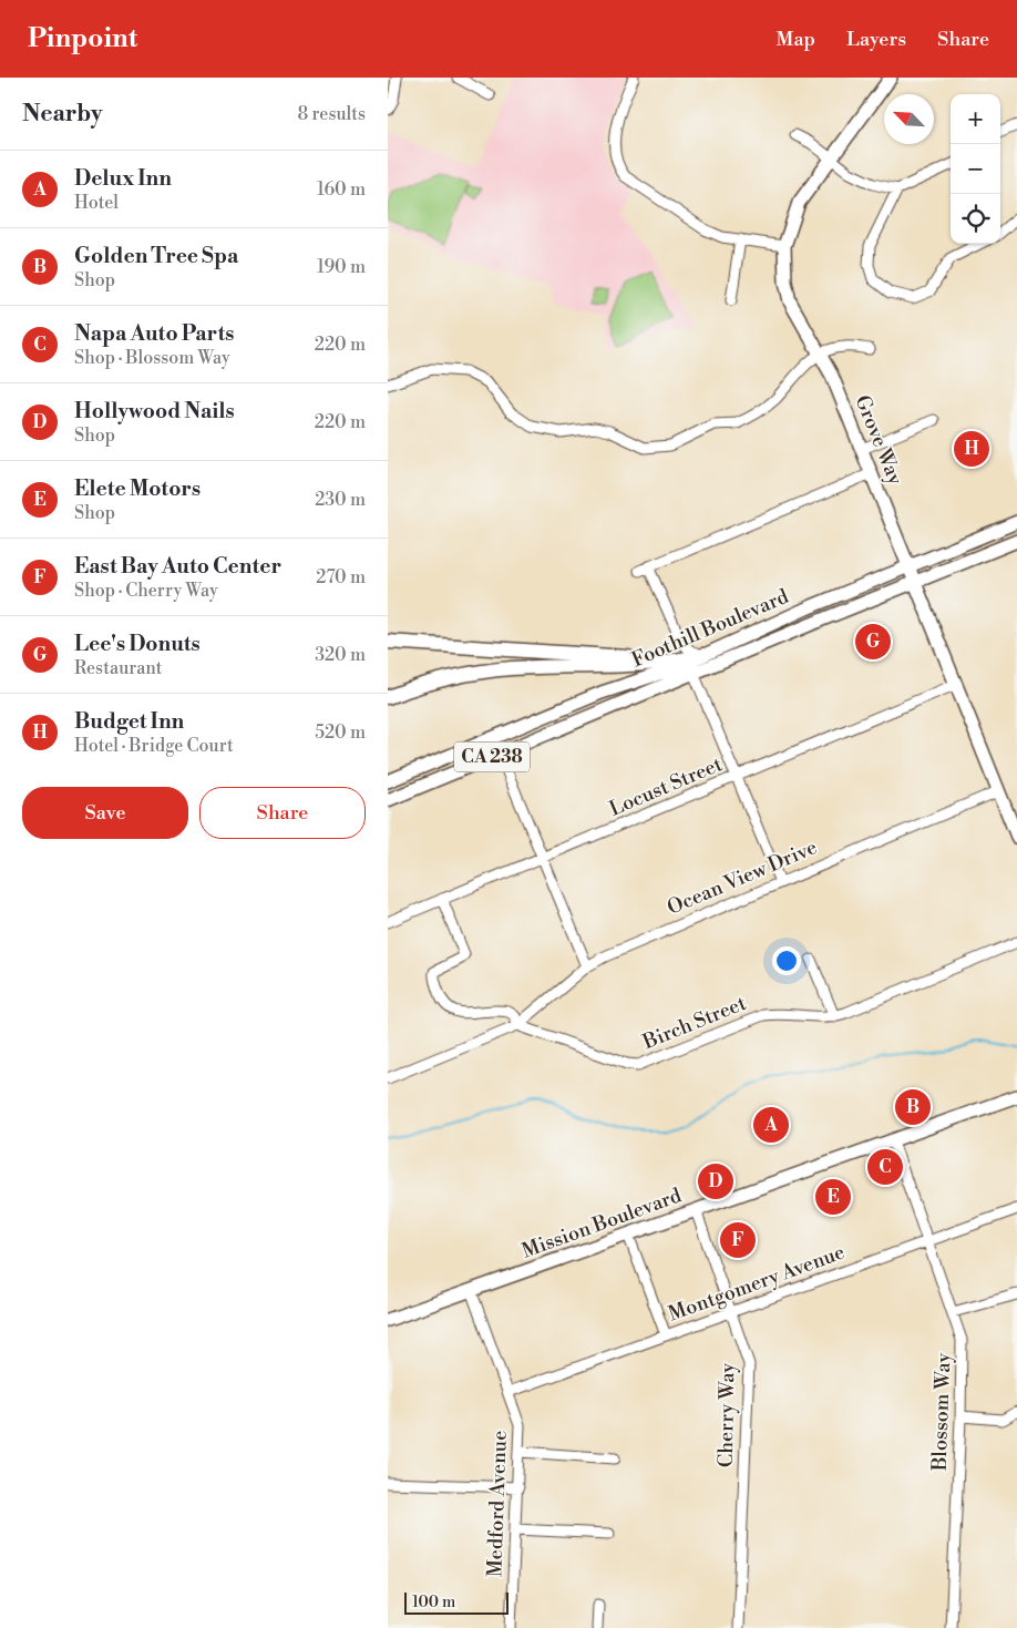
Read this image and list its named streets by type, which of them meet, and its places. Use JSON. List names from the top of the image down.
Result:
{
  "streets": {
    "main road": [
      "Grove Way",
      "Foothill Boulevard",
      "CA 238",
      "Mission Boulevard"
    ],
    "street": [
      "Locust Street",
      "Ocean View Drive",
      "Birch Street",
      "Montgomery Avenue",
      "Blossom Way",
      "Cherry Way",
      "Medford Avenue"
    ]
  },
  "crossings": [
    ["Grove Way", "Foothill Boulevard"],
    ["Grove Way", "Locust Street"],
    ["Grove Way", "Ocean View Drive"],
    ["Locust Street", "Birch Street"],
    ["Ocean View Drive", "Birch Street"],
    ["Mission Boulevard", "Blossom Way"],
    ["Mission Boulevard", "Cherry Way"],
    ["Mission Boulevard", "Medford Avenue"],
    ["Montgomery Avenue", "Blossom Way"],
    ["Montgomery Avenue", "Cherry Way"],
    ["Montgomery Avenue", "Medford Avenue"]
  ],
  "scale_bar": "100 m",
  "north": "top left",
  "page": {
    "header": "Pinpoint",
    "nav": ["Map", "Layers", "Share"],
    "heading": ["Nearby", "8 results"],
    "map_buttons": ["+", "−"],
    "list": [
      {
        "mark": "A",
        "name": "Delux Inn",
        "note": "Hotel",
        "value": "160 m"
      },
      {
        "mark": "B",
        "name": "Golden Tree Spa",
        "note": "Shop",
        "value": "190 m"
      },
      {
        "mark": "C",
        "name": "Napa Auto Parts",
        "note": "Shop · Blossom Way",
        "value": "220 m"
      },
      {
        "mark": "D",
        "name": "Hollywood Nails",
        "note": "Shop",
        "value": "220 m"
      },
      {
        "mark": "E",
        "name": "Elete Motors",
        "note": "Shop",
        "value": "230 m"
      },
      {
        "mark": "F",
        "name": "East Bay Auto Center",
        "note": "Shop · Cherry Way",
        "value": "270 m"
      },
      {
        "mark": "G",
        "name": "Lee's Donuts",
        "note": "Restaurant",
        "value": "320 m"
      },
      {
        "mark": "H",
        "name": "Budget Inn",
        "note": "Hotel · Bridge Court",
        "value": "520 m"
      }
    ],
    "pins": [
      "H",
      "G",
      "B",
      "A",
      "C",
      "D",
      "E",
      "F"
    ],
    "buttons": ["Save", "Share"],
    "scale": "100 m"
  }
}
